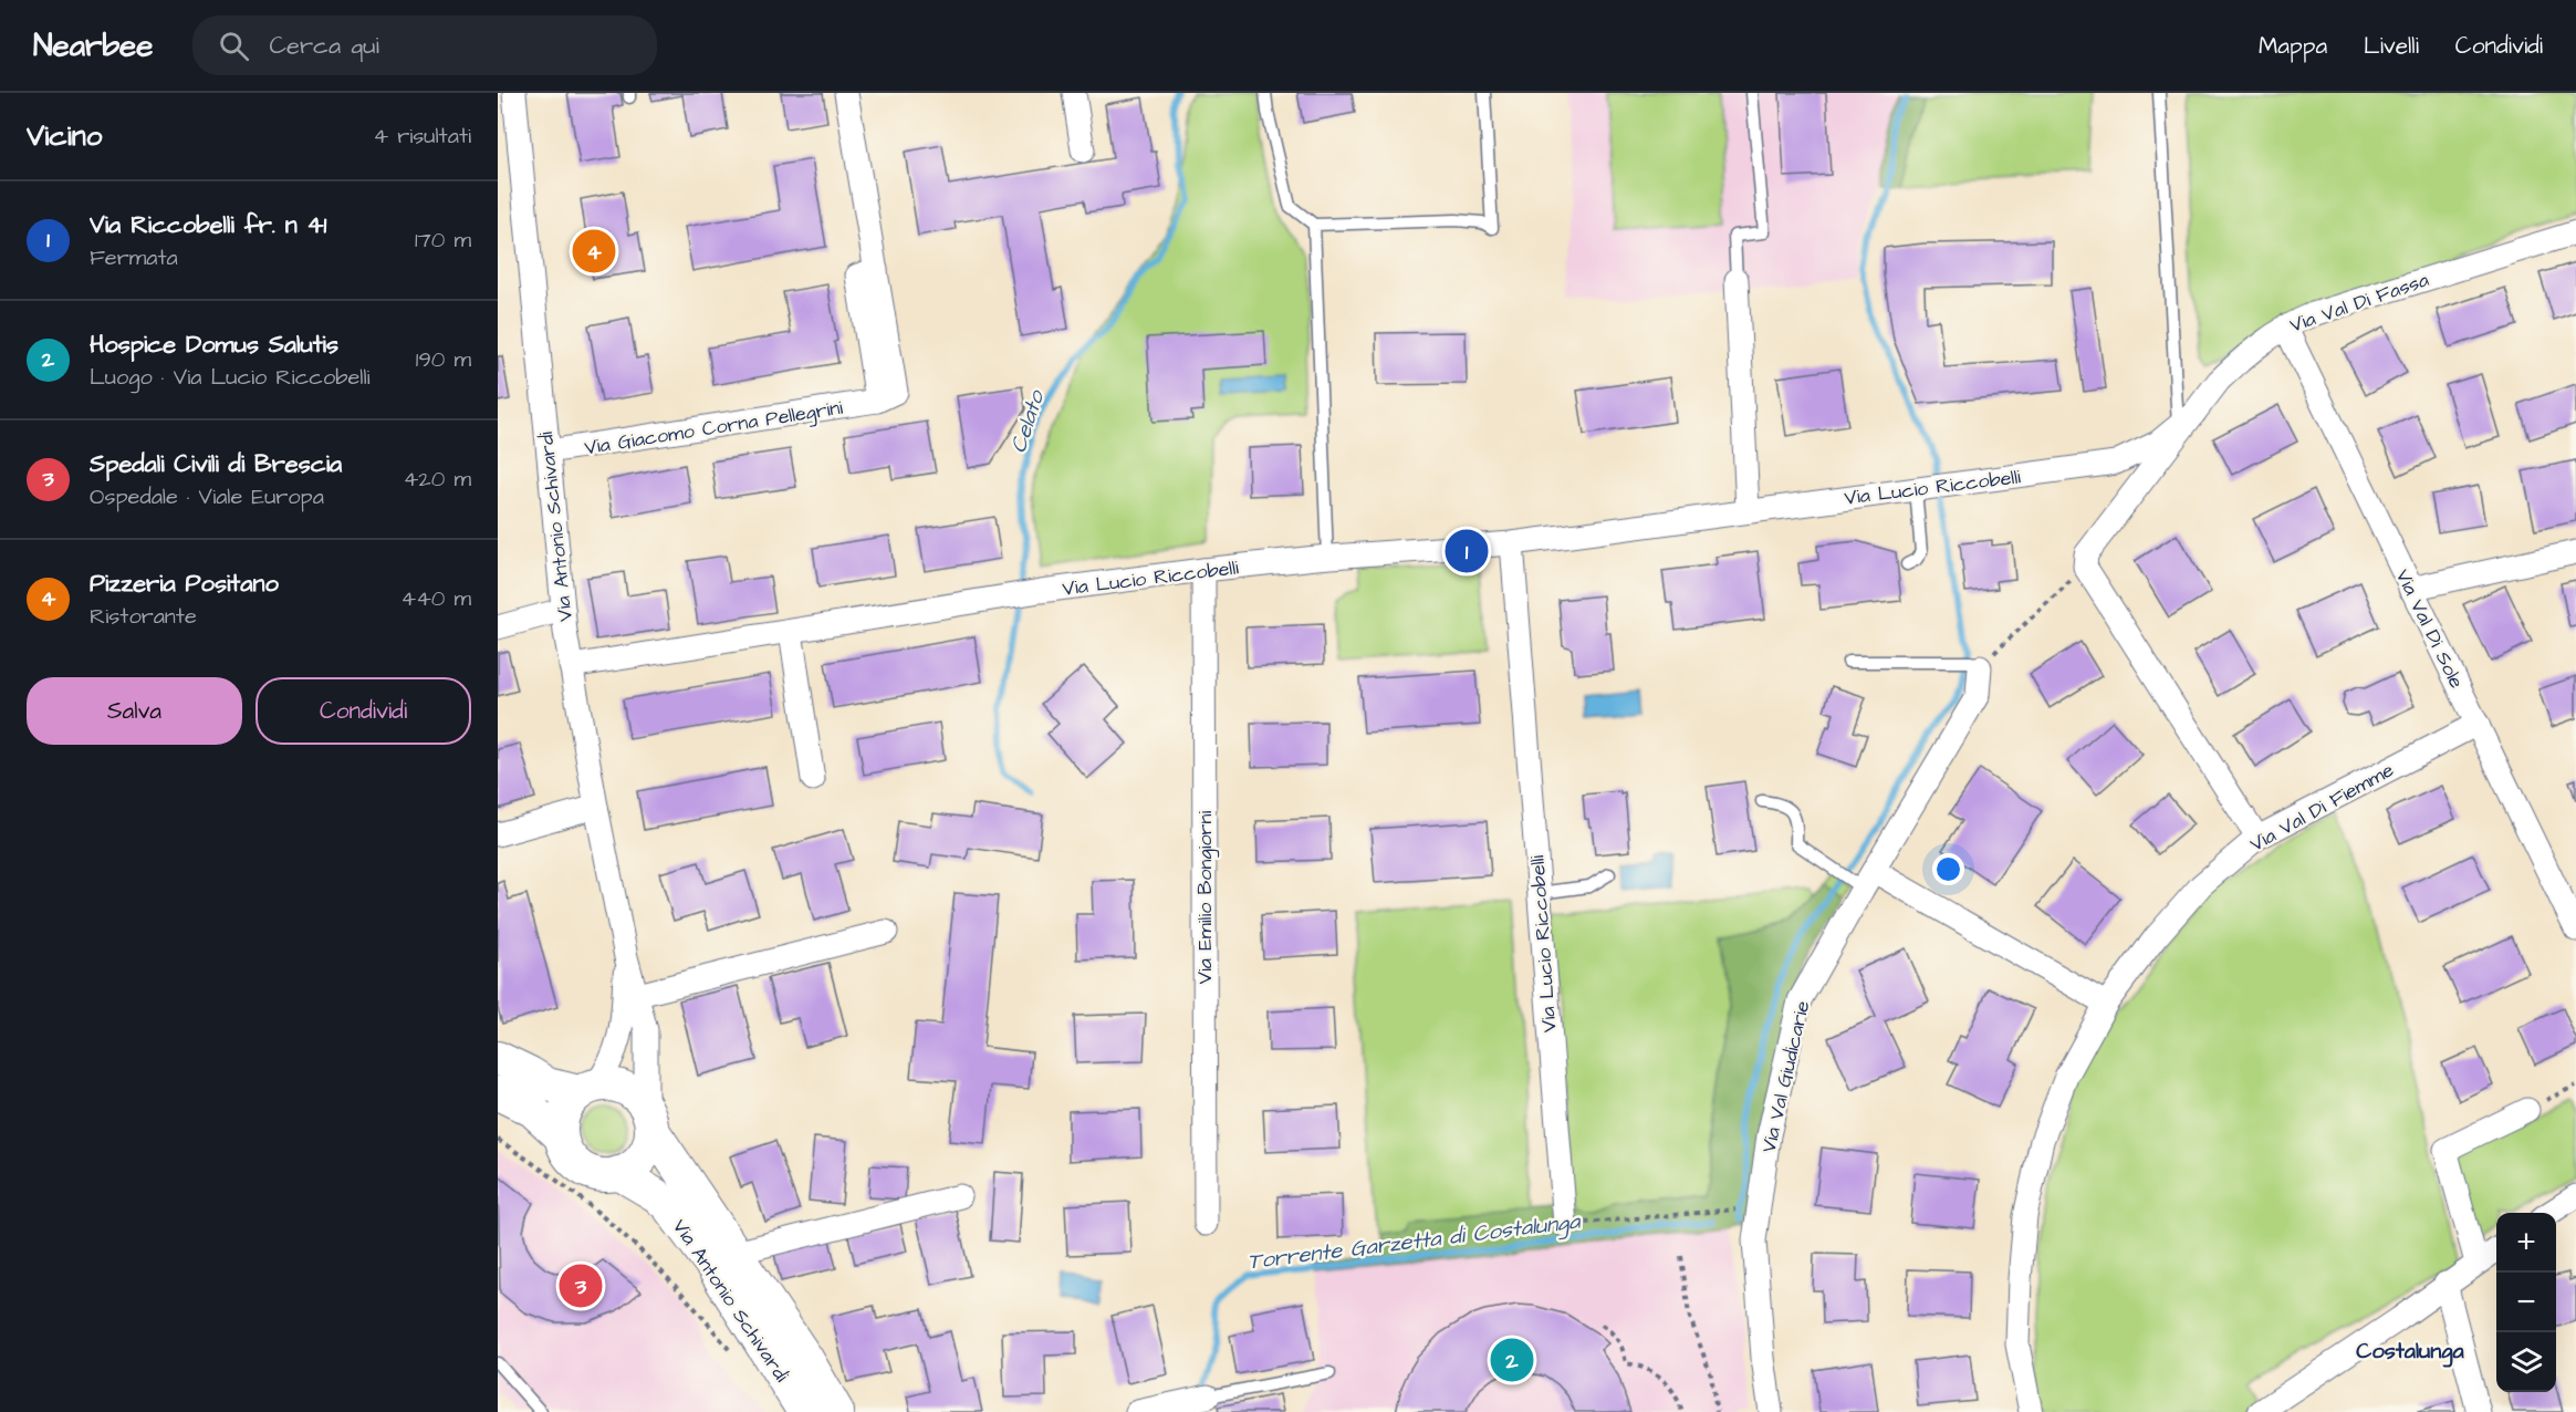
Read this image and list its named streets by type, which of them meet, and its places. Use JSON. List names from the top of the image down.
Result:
{
  "streets": {
    "street": [
      "Via Val Di Fassa",
      "Via Giacomo Corna Pellegrini",
      "Via Lucio Riccobelli",
      "Via Antonio Schivardi",
      "Via Val Di Sole",
      "Via Val Di Fiemme",
      "Via Emilio Bongiorni",
      "Via Val Giudicarie"
    ]
  },
  "crossings": [
    ["Via Val Di Fassa", "Via Lucio Riccobelli"],
    ["Via Val Di Fassa", "Via Val Di Sole"],
    ["Via Val Di Fassa", "Via Val Di Fiemme"],
    ["Via Giacomo Corna Pellegrini", "Via Antonio Schivardi"],
    ["Via Lucio Riccobelli", "Via Antonio Schivardi"],
    ["Via Lucio Riccobelli", "Via Emilio Bongiorni"],
    ["Via Val Di Sole", "Via Val Di Fiemme"]
  ],
  "districts": ["Costalunga"],
  "water": ["Celato", "Torrente Garzetta di Costalunga"],
  "page": {
    "header": "Nearbee",
    "search": "Cerca qui",
    "nav": ["Mappa", "Livelli", "Condividi"],
    "heading": ["Vicino", "4 risultati"],
    "list": [
      {
        "mark": "1",
        "name": "Via Riccobelli fr. n 41",
        "note": "Fermata",
        "value": "170 m"
      },
      {
        "mark": "2",
        "name": "Hospice Domus Salutis",
        "note": "Luogo · Via Lucio Riccobelli",
        "value": "190 m"
      },
      {
        "mark": "3",
        "name": "Spedali Civili di Brescia",
        "note": "Ospedale · Viale Europa",
        "value": "420 m"
      },
      {
        "mark": "4",
        "name": "Pizzeria Positano",
        "note": "Ristorante",
        "value": "440 m"
      }
    ],
    "pins": [
      "4",
      "1",
      "3",
      "2"
    ],
    "buttons": ["Salva", "Condividi"],
    "map_buttons": ["+", "−"]
  }
}
